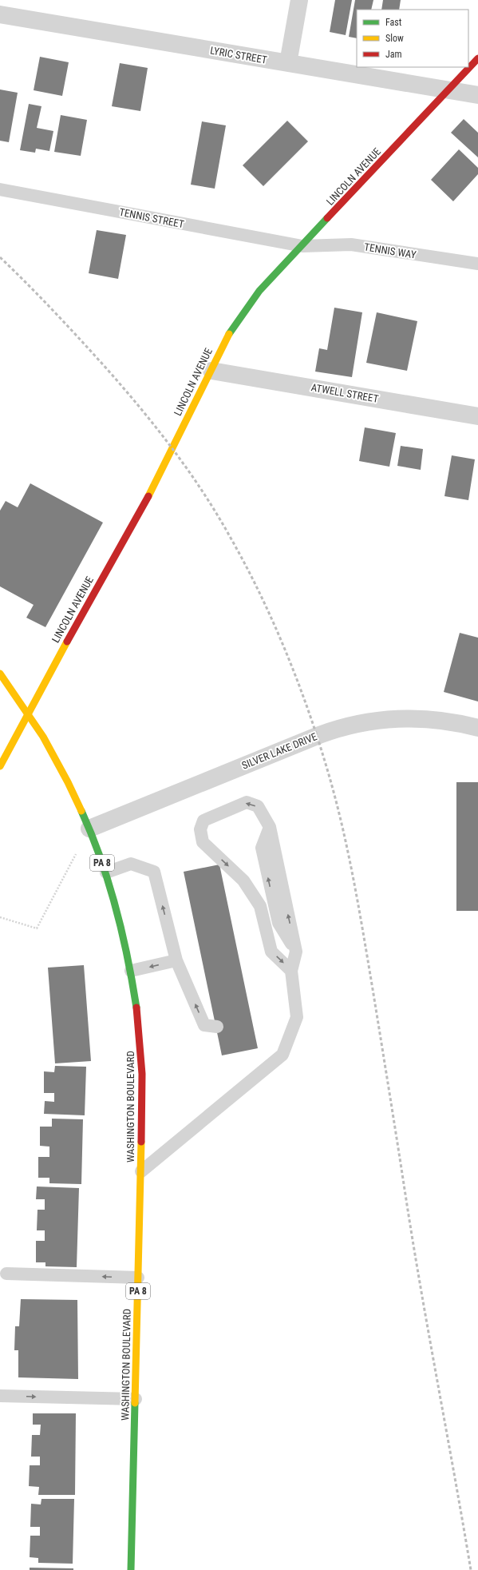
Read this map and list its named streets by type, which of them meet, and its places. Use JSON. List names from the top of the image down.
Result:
{
  "streets": {
    "main road": ["LINCOLN AVENUE", "PA 8", "WASHINGTON BOULEVARD"],
    "street": ["LYRIC STREET", "ATWELL STREET", "SILVER LAKE DRIVE"],
    "lane": ["TENNIS STREET", "TENNIS WAY"]
  },
  "crossings": [
    ["LYRIC STREET", "LINCOLN AVENUE"],
    ["LINCOLN AVENUE", "TENNIS STREET"],
    ["LINCOLN AVENUE", "TENNIS WAY"],
    ["LINCOLN AVENUE", "ATWELL STREET"],
    ["TENNIS STREET", "TENNIS WAY"],
    ["SILVER LAKE DRIVE", "WASHINGTON BOULEVARD"]
  ],
  "legend": ["Fast", "Slow", "Jam"]
}
